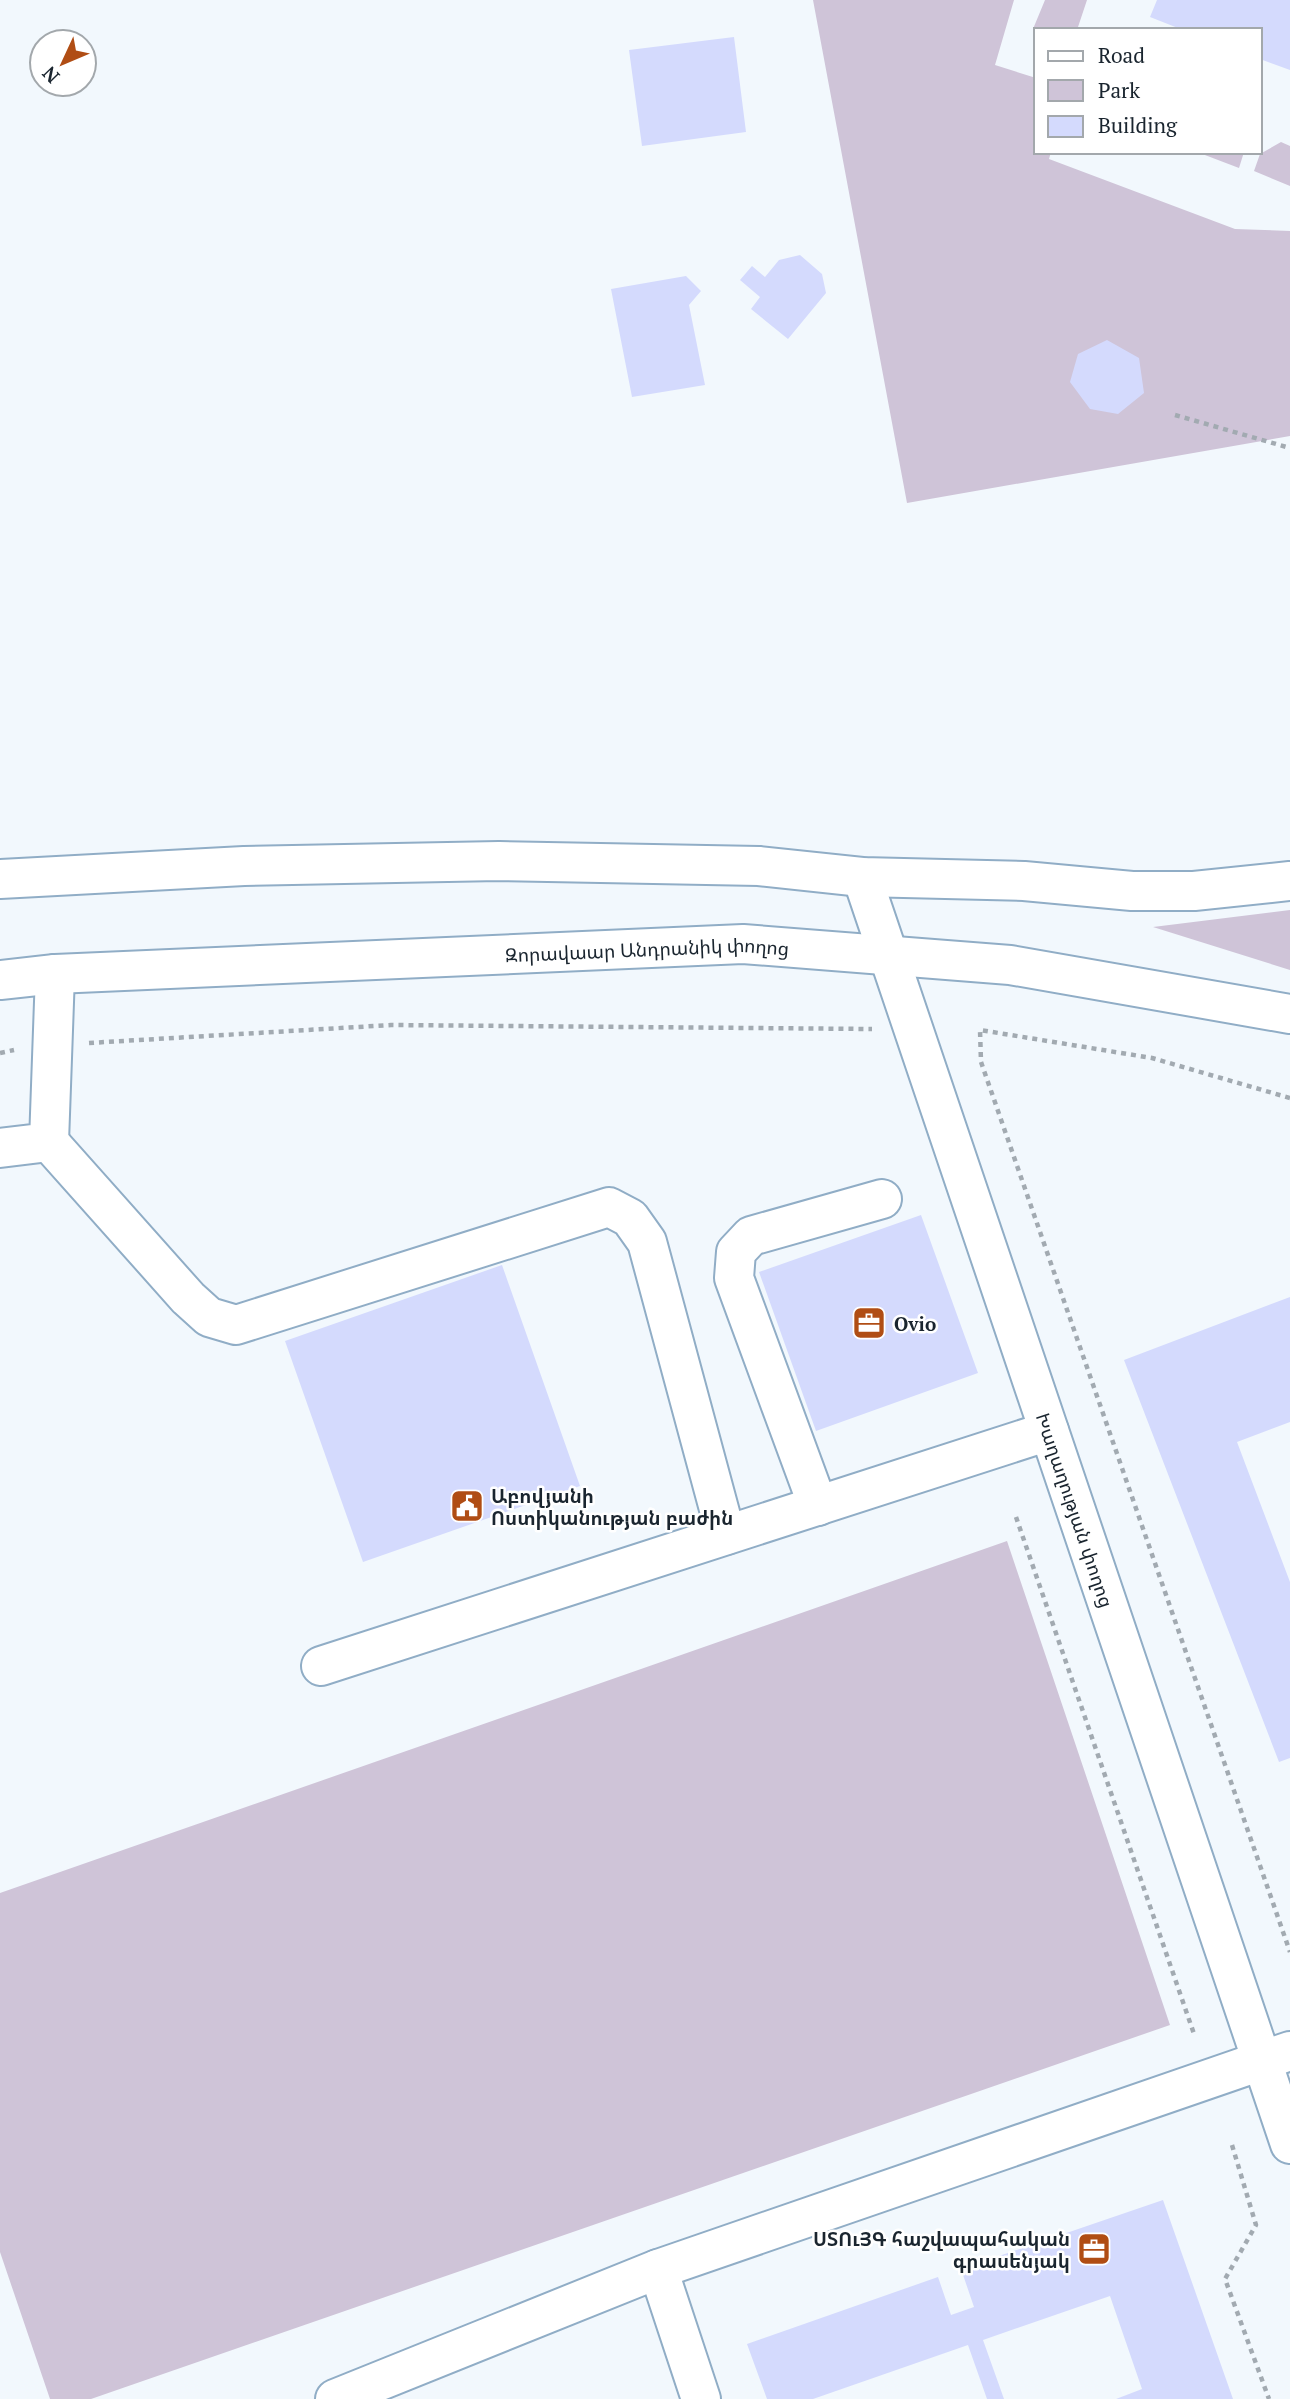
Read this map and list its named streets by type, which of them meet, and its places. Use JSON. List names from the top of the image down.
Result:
{
  "streets": {
    "street": ["Զորավաար Անդրանիկ փողոց", "Խաղաղության փողոց"]
  },
  "crossings": [
    ["Զորավաար Անդրանիկ փողոց", "Խաղաղության փողոց"]
  ],
  "places": {
    "office": ["Ovio", "ՍՏՈւՅԳ հաշվապահական գրասենյակ"],
    "public building": ["Աբովյանի Ոստիկանության բաժին"]
  },
  "legend": ["Road", "Park", "Building"],
  "north": "bottom left"
}
